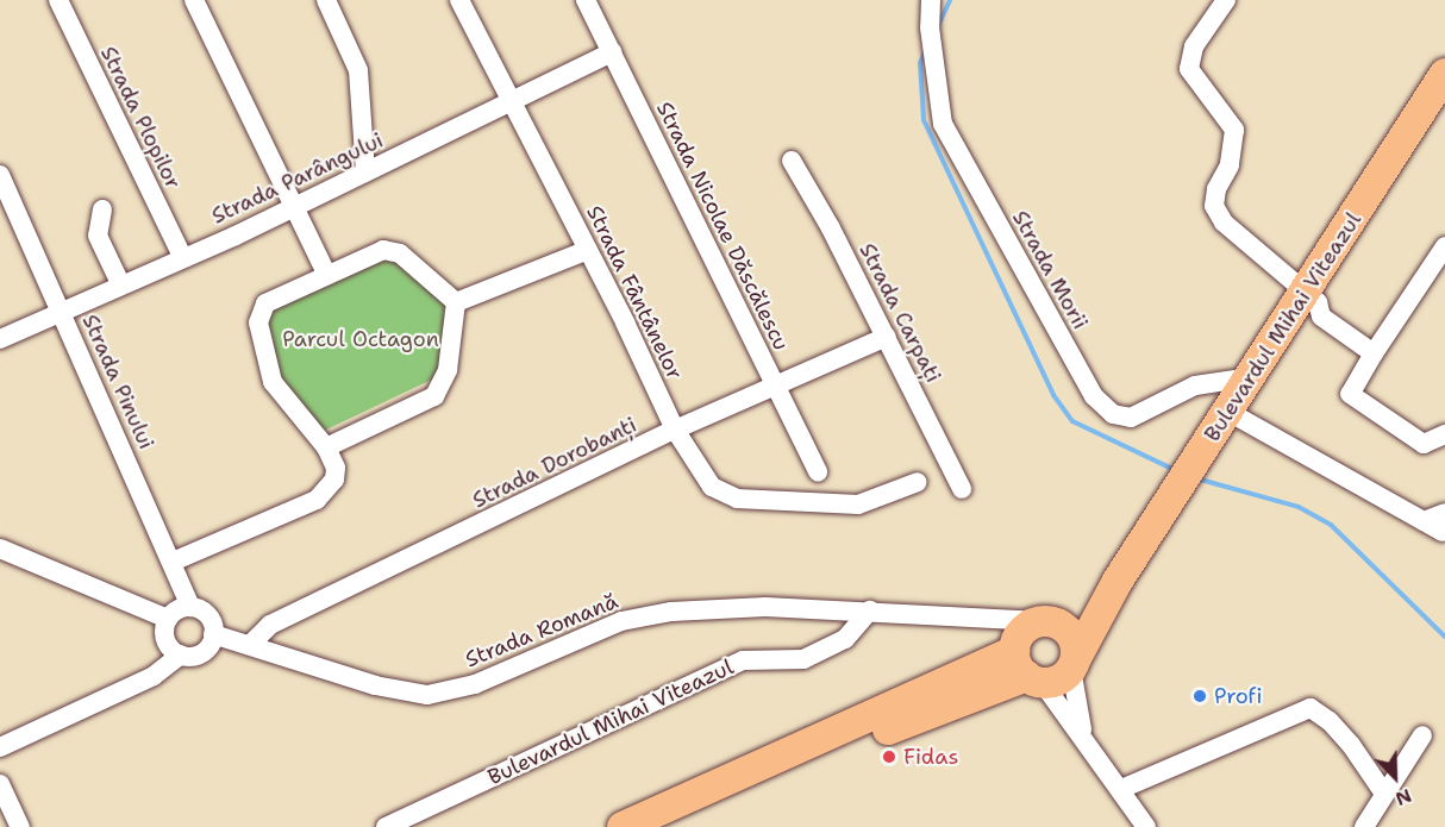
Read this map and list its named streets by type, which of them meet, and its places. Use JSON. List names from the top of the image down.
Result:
{
  "streets": {
    "main road": ["Bulevardul Mihai Viteazul"],
    "street": [
      "Strada Plopilor",
      "Strada Parângului",
      "Strada Nicolae Dăscălescu",
      "Strada Morii",
      "Strada Fântânelor",
      "Strada Carpați",
      "Strada Pinului",
      "Strada Dorobanți",
      "Strada Romană"
    ]
  },
  "crossings": [
    ["Strada Plopilor", "Strada Parângului"],
    ["Strada Parângului", "Strada Nicolae Dăscălescu"],
    ["Strada Parângului", "Strada Fântânelor"],
    ["Strada Parângului", "Strada Pinului"],
    ["Strada Nicolae Dăscălescu", "Strada Dorobanți"],
    ["Strada Morii", "Bulevardul Mihai Viteazul"],
    ["Strada Fântânelor", "Strada Dorobanți"],
    ["Strada Carpați", "Strada Dorobanți"],
    ["Bulevardul Mihai Viteazul", "Strada Romană"],
    ["Strada Pinului", "Strada Romană"],
    ["Strada Dorobanți", "Strada Romană"]
  ],
  "parks": ["Parcul Octagon"],
  "places": ["Profi", "Fidas"],
  "north": "bottom right"
}
